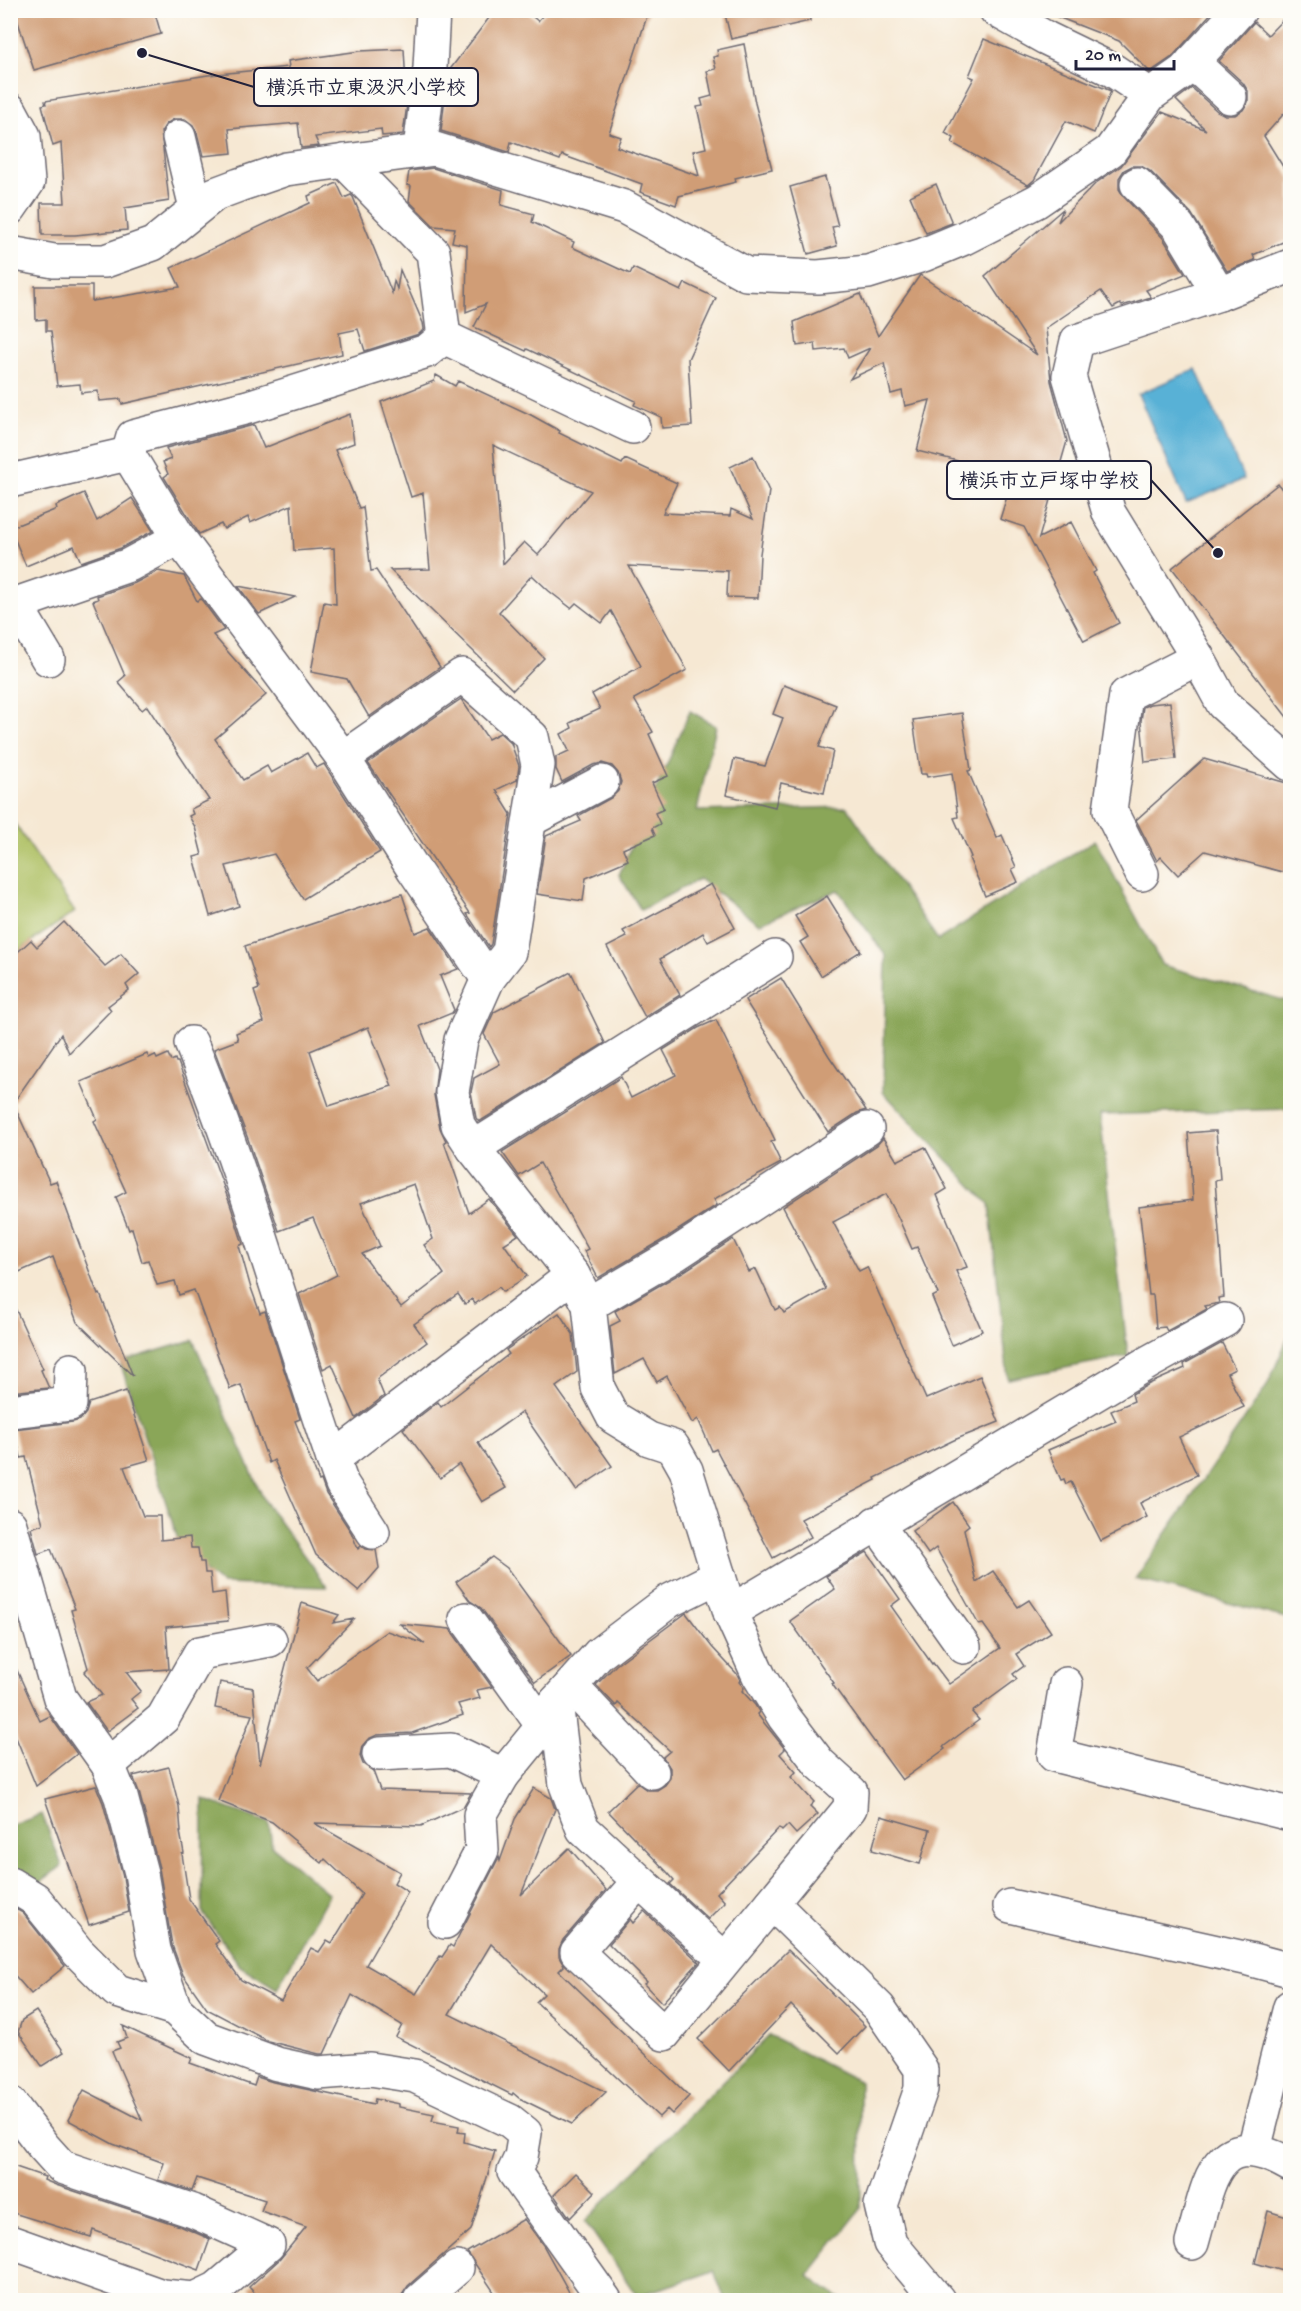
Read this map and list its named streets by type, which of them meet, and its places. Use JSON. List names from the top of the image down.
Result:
{
  "places": ["横浜市立東汲沢小学校", "横浜市立戸塚中学校"],
  "scale_bar": "20 m"
}
